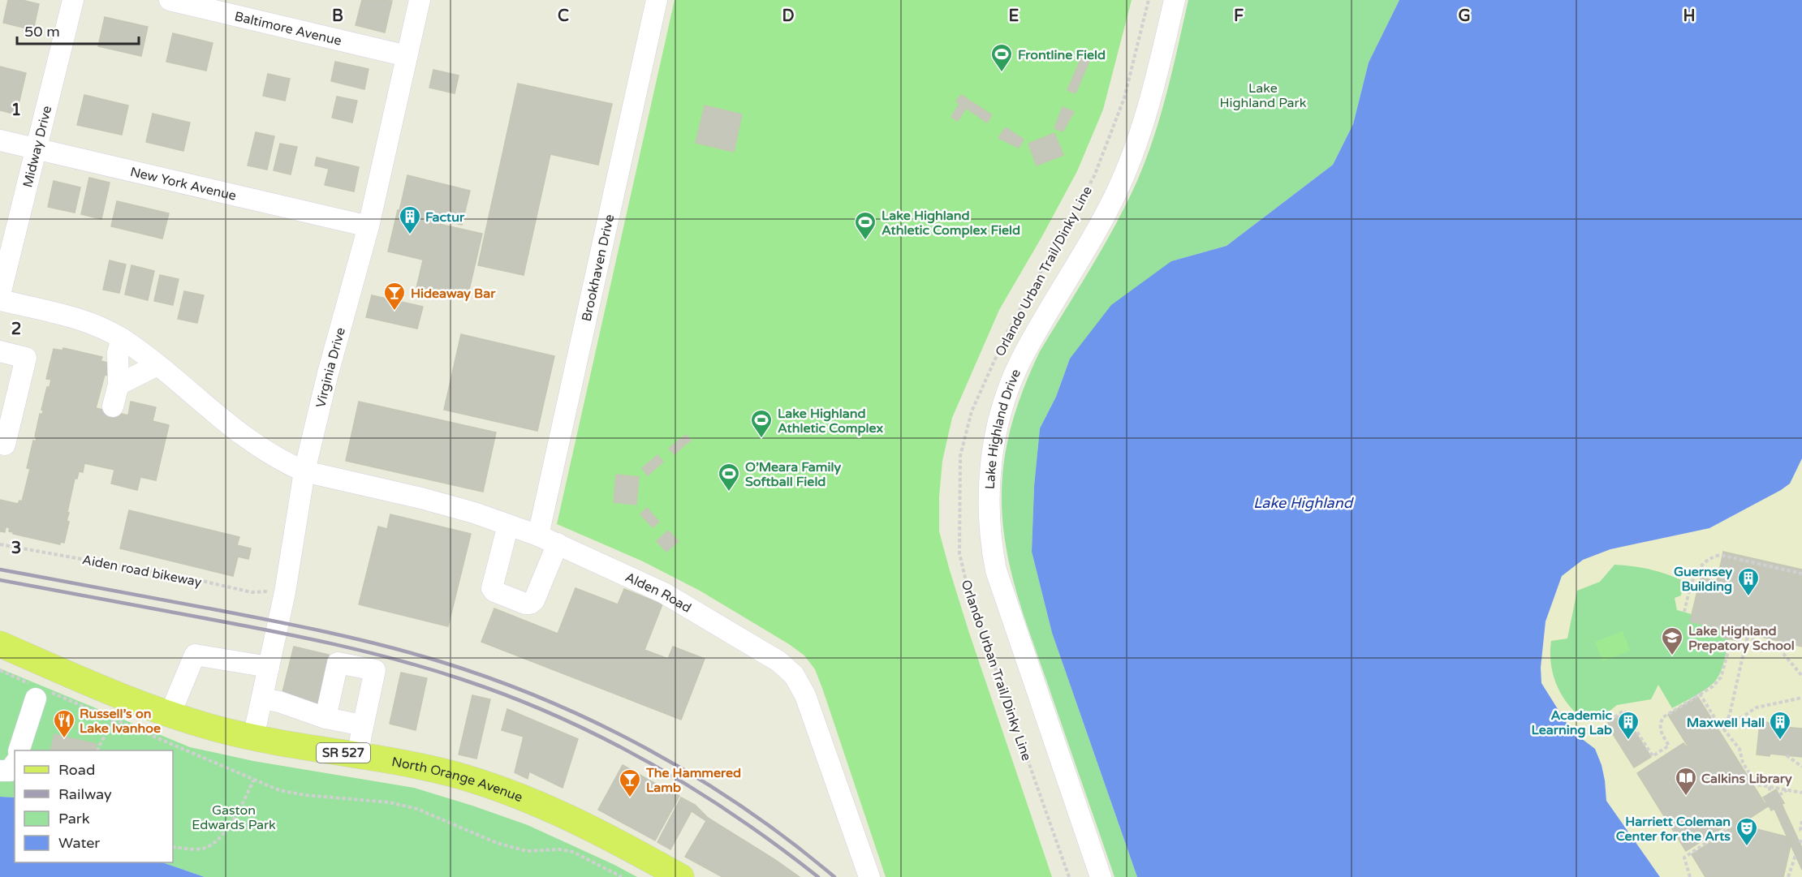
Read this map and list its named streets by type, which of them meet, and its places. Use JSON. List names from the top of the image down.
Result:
{
  "streets": {
    "main road": ["SR 527", "North Orange Avenue"],
    "street": [
      "Baltimore Avenue",
      "Midway Drive",
      "New York Avenue",
      "Brookhaven Drive",
      "Virginia Drive",
      "Lake Highland Drive",
      "Alden Road"
    ],
    "path": ["Orlando Urban Trail/Dinky Line", "Aiden road bikeway"]
  },
  "crossings": [
    ["Baltimore Avenue", "Virginia Drive"],
    ["Midway Drive", "New York Avenue"],
    ["New York Avenue", "Virginia Drive"],
    ["Brookhaven Drive", "Alden Road"],
    ["Virginia Drive", "Aiden road bikeway"],
    ["Virginia Drive", "Alden Road"],
    ["Virginia Drive", "North Orange Avenue"]
  ],
  "water": ["Lake Highland"],
  "parks": ["Lake Highland Park", "Gaston Edwards Park"],
  "places": {
    "sports": [
      "Frontline Field",
      "Lake Highland Athletic Complex Field",
      "Lake Highland Athletic Complex",
      "O’Meara Family Softball Field"
    ],
    "building": [
      "Factur",
      "Guernsey Building",
      "Academic Learning Lab",
      "Maxwell Hall"
    ],
    "bar": ["Hideaway Bar", "The Hammered Lamb"],
    "school or university": ["Lake Highland Prepatory School"],
    "restaurant": ["Russell’s on Lake Ivanhoe"],
    "library": ["Calkins Library"],
    "theatre": ["Harriett Coleman Center for the Arts"]
  },
  "legend": [
    "Road",
    "Railway",
    "Park",
    "Water"
  ],
  "scale_bar": "50 m",
  "grid": {
    "columns": [
      "B",
      "C",
      "D",
      "E",
      "F",
      "G",
      "H"
    ],
    "rows": ["1", "2", "3"]
  }
}
